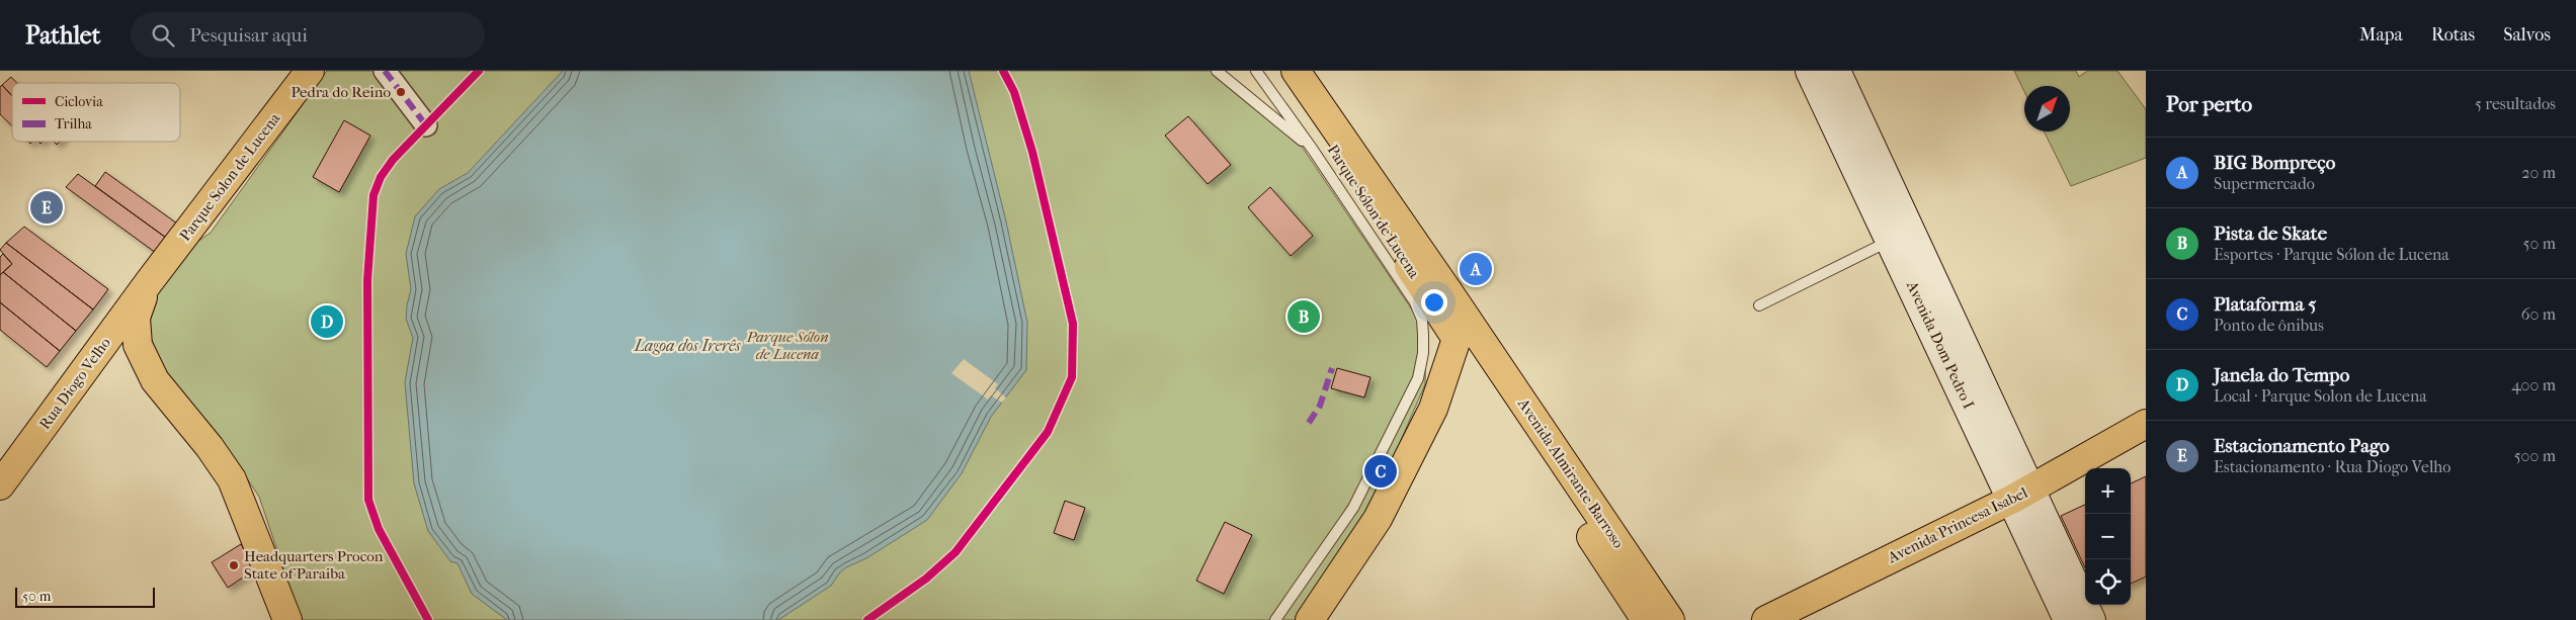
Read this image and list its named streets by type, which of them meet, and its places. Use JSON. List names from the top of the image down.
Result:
{
  "streets": {
    "main road": [
      "Parque Solon de Lucena",
      "Parque Sólon de Lucena",
      "Avenida Dom Pedro I",
      "Rua Diogo Velho",
      "Avenida Almirante Barroso",
      "Avenida Princesa Isabel"
    ]
  },
  "crossings": [
    ["Parque Solon de Lucena", "Rua Diogo Velho"],
    ["Parque Sólon de Lucena", "Avenida Almirante Barroso"],
    ["Avenida Dom Pedro I", "Avenida Princesa Isabel"]
  ],
  "water": ["Lagoa dos Irerês"],
  "parks": ["Parque Sólon de Lucena"],
  "places": ["Pedra do Reino", "Headquarters Procon State of Paraiba"],
  "legend": ["Ciclovia", "Trilha"],
  "scale_bar": "50 m",
  "north": "top right",
  "page": {
    "header": "Pathlet",
    "search": "Pesquisar aqui",
    "nav": ["Mapa", "Rotas", "Salvos"],
    "heading": ["Por perto", "5 resultados"],
    "list": [
      {
        "mark": "A",
        "name": "BIG Bompreço",
        "note": "Supermercado",
        "value": "20 m"
      },
      {
        "mark": "B",
        "name": "Pista de Skate",
        "note": "Esportes · Parque Sólon de Lucena",
        "value": "50 m"
      },
      {
        "mark": "C",
        "name": "Plataforma 5",
        "note": "Ponto de ônibus",
        "value": "60 m"
      },
      {
        "mark": "D",
        "name": "Janela do Tempo",
        "note": "Local · Parque Solon de Lucena",
        "value": "400 m"
      },
      {
        "mark": "E",
        "name": "Estacionamento Pago",
        "note": "Estacionamento · Rua Diogo Velho",
        "value": "500 m"
      }
    ],
    "pins": [
      "E",
      "A",
      "B",
      "D",
      "C"
    ],
    "map_buttons": ["+", "−"],
    "scale": "50 m"
  }
}
